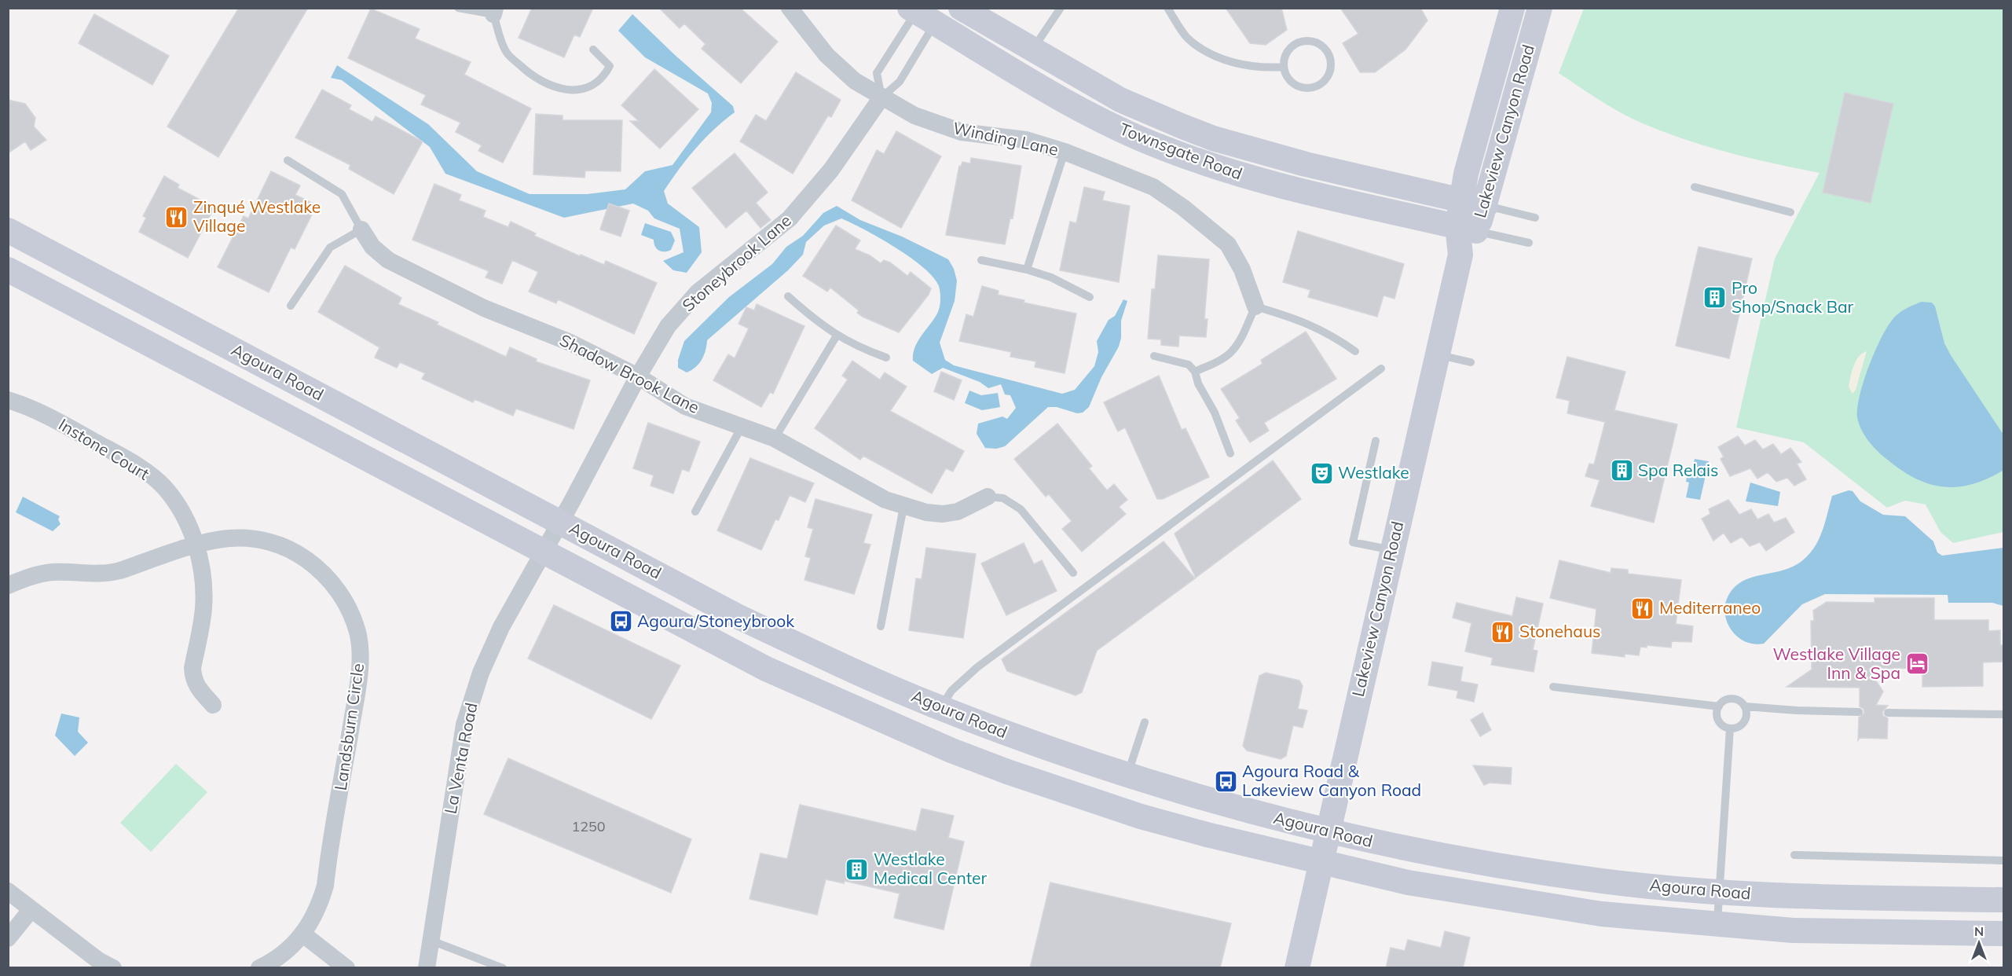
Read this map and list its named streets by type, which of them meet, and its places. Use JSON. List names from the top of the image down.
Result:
{
  "streets": {
    "main road": ["Lakeview Canyon Road", "Townsgate Road", "Agoura Road"],
    "street": [
      "Winding Lane",
      "Stoneybrook Lane",
      "Shadow Brook Lane",
      "Instone Court",
      "Landsburn Circle",
      "La Venta Road"
    ]
  },
  "crossings": [
    ["Lakeview Canyon Road", "Townsgate Road"],
    ["Lakeview Canyon Road", "Agoura Road"],
    ["Winding Lane", "Stoneybrook Lane"],
    ["Townsgate Road", "Stoneybrook Lane"],
    ["Stoneybrook Lane", "Agoura Road"],
    ["Stoneybrook Lane", "Shadow Brook Lane"],
    ["Stoneybrook Lane", "La Venta Road"],
    ["Agoura Road", "La Venta Road"],
    ["Instone Court", "Landsburn Circle"]
  ],
  "places": {
    "restaurant": ["Zinqué Westlake Village", "Mediterraneo", "Stonehaus"],
    "building": ["Pro Shop/Snack Bar", "Spa Relais", "Westlake Medical Center"],
    "theatre": ["Westlake"],
    "bus stop": ["Agoura/Stoneybrook", "Agoura Road & Lakeview Canyon Road"],
    "hotel": ["Westlake Village Inn & Spa"]
  },
  "house_numbers": ["1250"],
  "north": "top"
}
